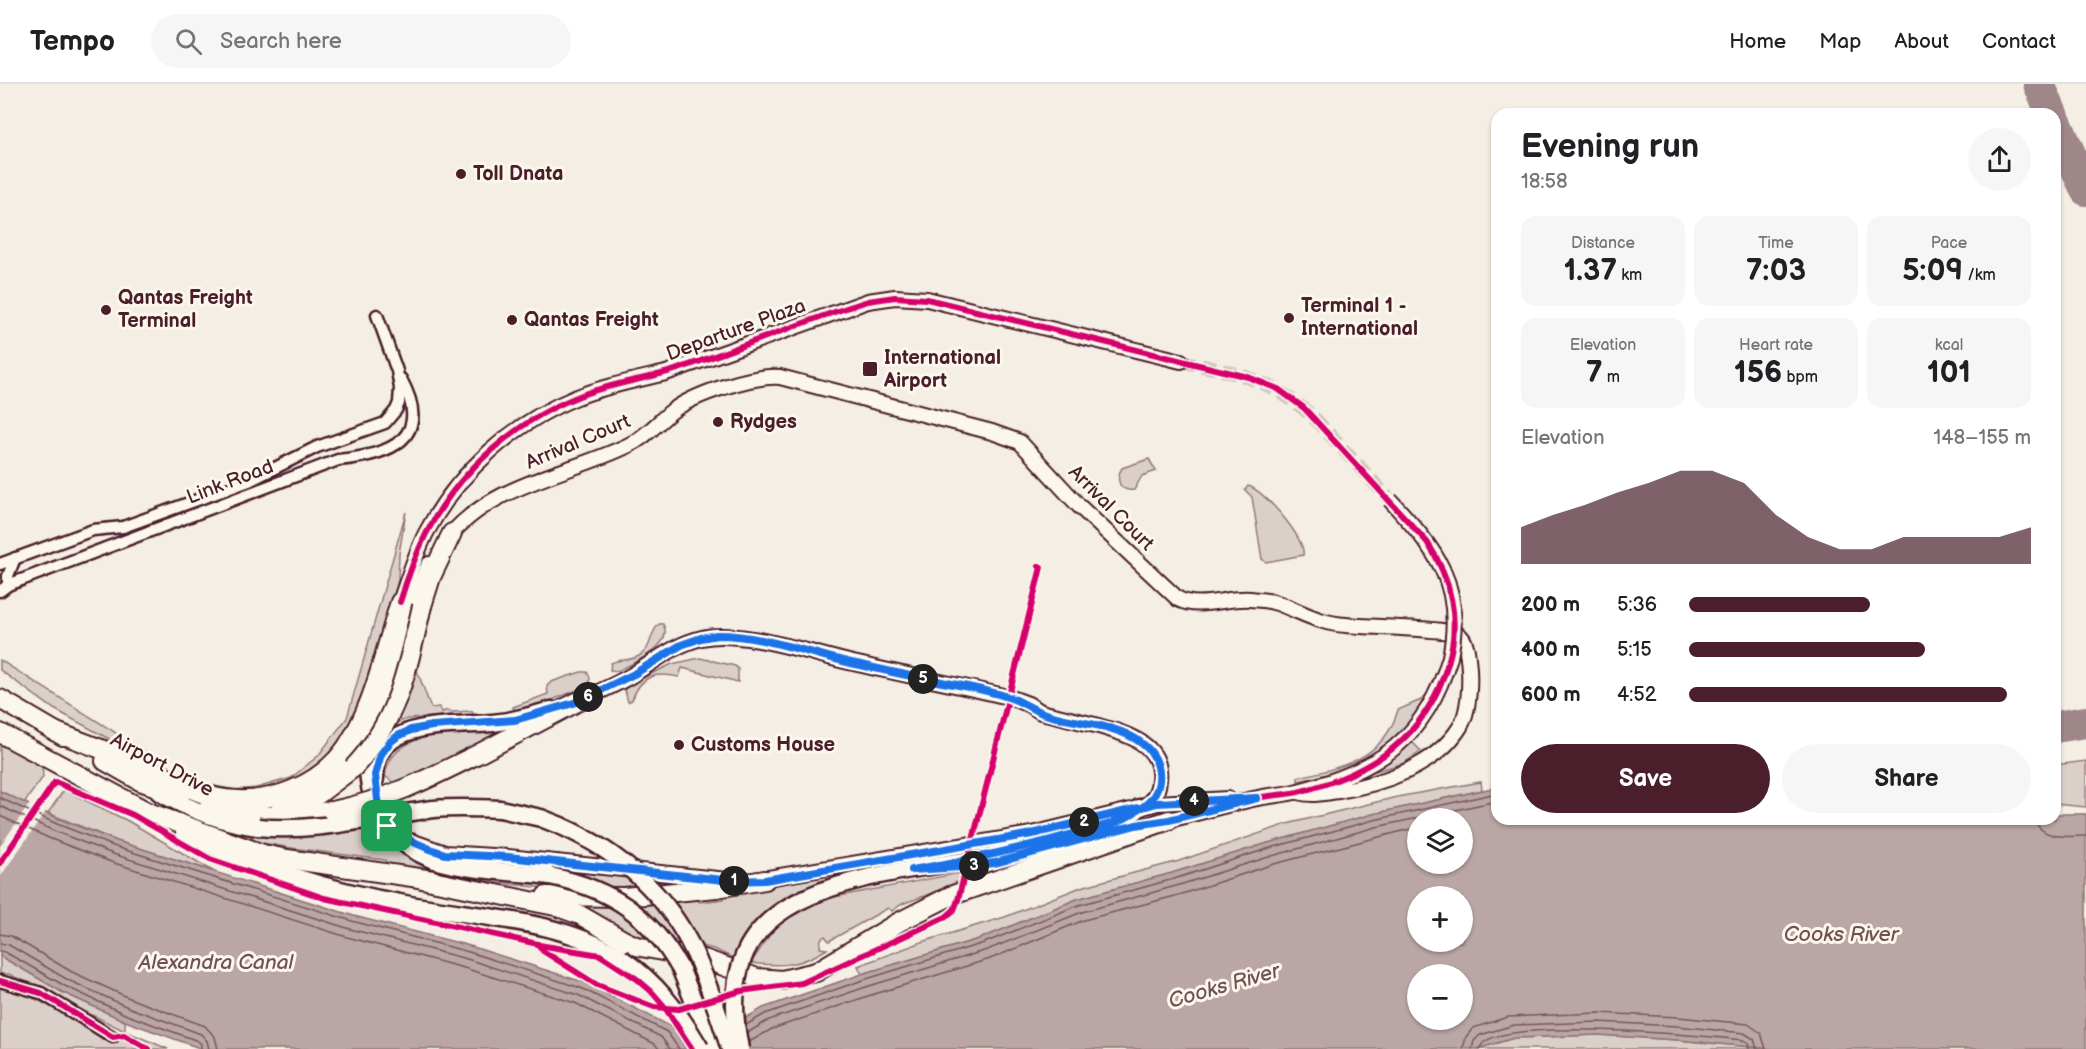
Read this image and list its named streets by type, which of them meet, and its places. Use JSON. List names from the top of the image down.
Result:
{
  "streets": {
    "highway": ["Airport Drive"],
    "street": ["Departure Plaza", "Arrival Court", "Link Road"]
  },
  "water": ["Cooks River", "Alexandra Canal"],
  "places": {
    "other": [
      "Toll Dnata",
      "Qantas Freight Terminal",
      "Terminal 1 - International",
      "Qantas Freight",
      "Rydges",
      "Customs House"
    ],
    "transit": ["International Airport"]
  },
  "page": {
    "header": "Tempo",
    "search": "Search here",
    "nav": [
      "Home",
      "Map",
      "About",
      "Contact"
    ],
    "heading": ["Evening run", "18:58"],
    "stats": [
      ["Distance", "1.37 km"],
      ["Time", "7:03"],
      ["Pace", "5:09 /km"],
      ["Elevation", "7 m"],
      ["Heart rate", "156 bpm"],
      ["kcal", "101"]
    ],
    "chart": ["Elevation", "148–155 m"],
    "list": [
      {
        "name": "200 m",
        "note": "5:36"
      },
      {
        "name": "400 m",
        "note": "5:15"
      },
      {
        "name": "600 m",
        "note": "4:52"
      }
    ],
    "pins": [
      "5",
      "6",
      "4",
      "2",
      "3",
      "1"
    ],
    "buttons": ["Save", "Share"],
    "map_buttons": ["+", "−"]
  }
}
